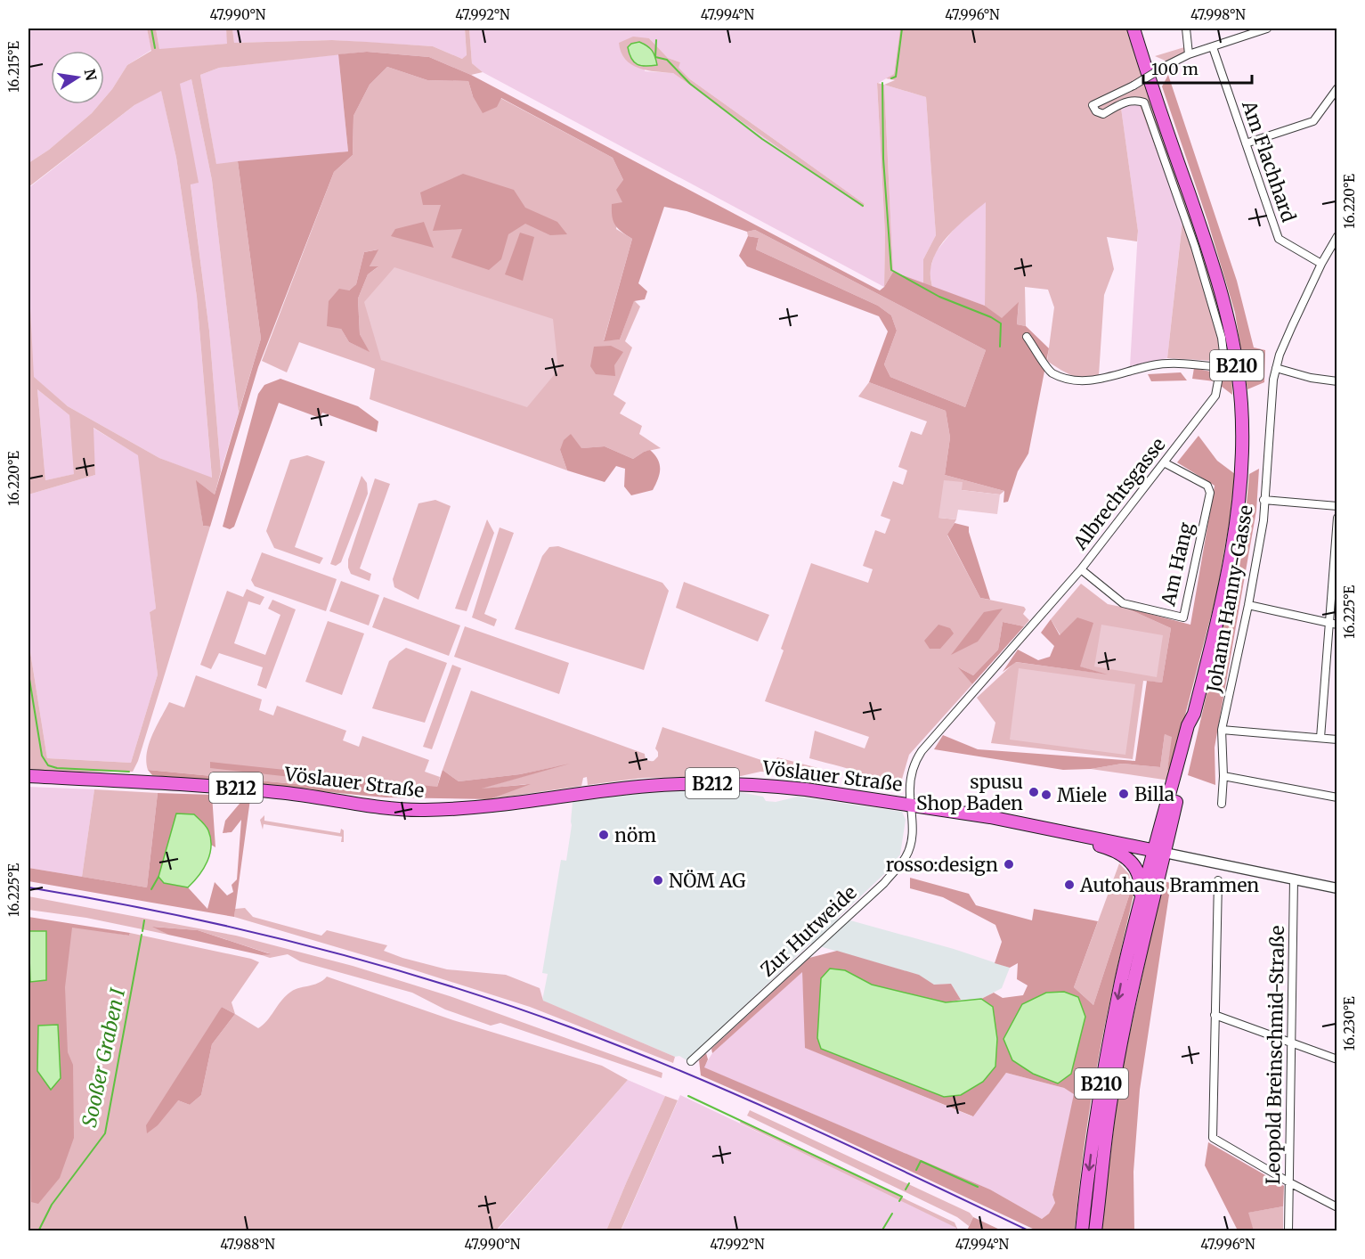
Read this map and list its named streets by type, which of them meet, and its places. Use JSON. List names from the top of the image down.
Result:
{
  "streets": {
    "main road": ["B210", "Vöslauer Straße", "B212"],
    "street": [
      "Am Flachhard",
      "Albrechtsgasse",
      "Am Hang",
      "Johann Hanny-Gasse",
      "Zur Hutweide",
      "Leopold Breinschmid-Straße"
    ]
  },
  "crossings": [
    ["B210", "Vöslauer Straße"],
    ["Albrechtsgasse", "Am Hang"],
    ["Albrechtsgasse", "Vöslauer Straße"],
    ["Albrechtsgasse", "Zur Hutweide"],
    ["Vöslauer Straße", "Zur Hutweide"],
    ["Vöslauer Straße", "Leopold Breinschmid-Straße"]
  ],
  "water": ["Sooßer Graben I"],
  "places": [
    "spusu Shop Baden",
    "Billa",
    "Miele",
    "nöm",
    "rosso:design",
    "NÖM AG",
    "Autohaus Brammen"
  ],
  "scale_bar": "100 m",
  "north": "right",
  "coordinates": [
    "47.990°N",
    "47.992°N",
    "47.994°N",
    "47.996°N",
    "47.998°N",
    "16.215°E",
    "16.220°E",
    "16.225°E",
    "16.230°E",
    "47.988°N"
  ]
}
